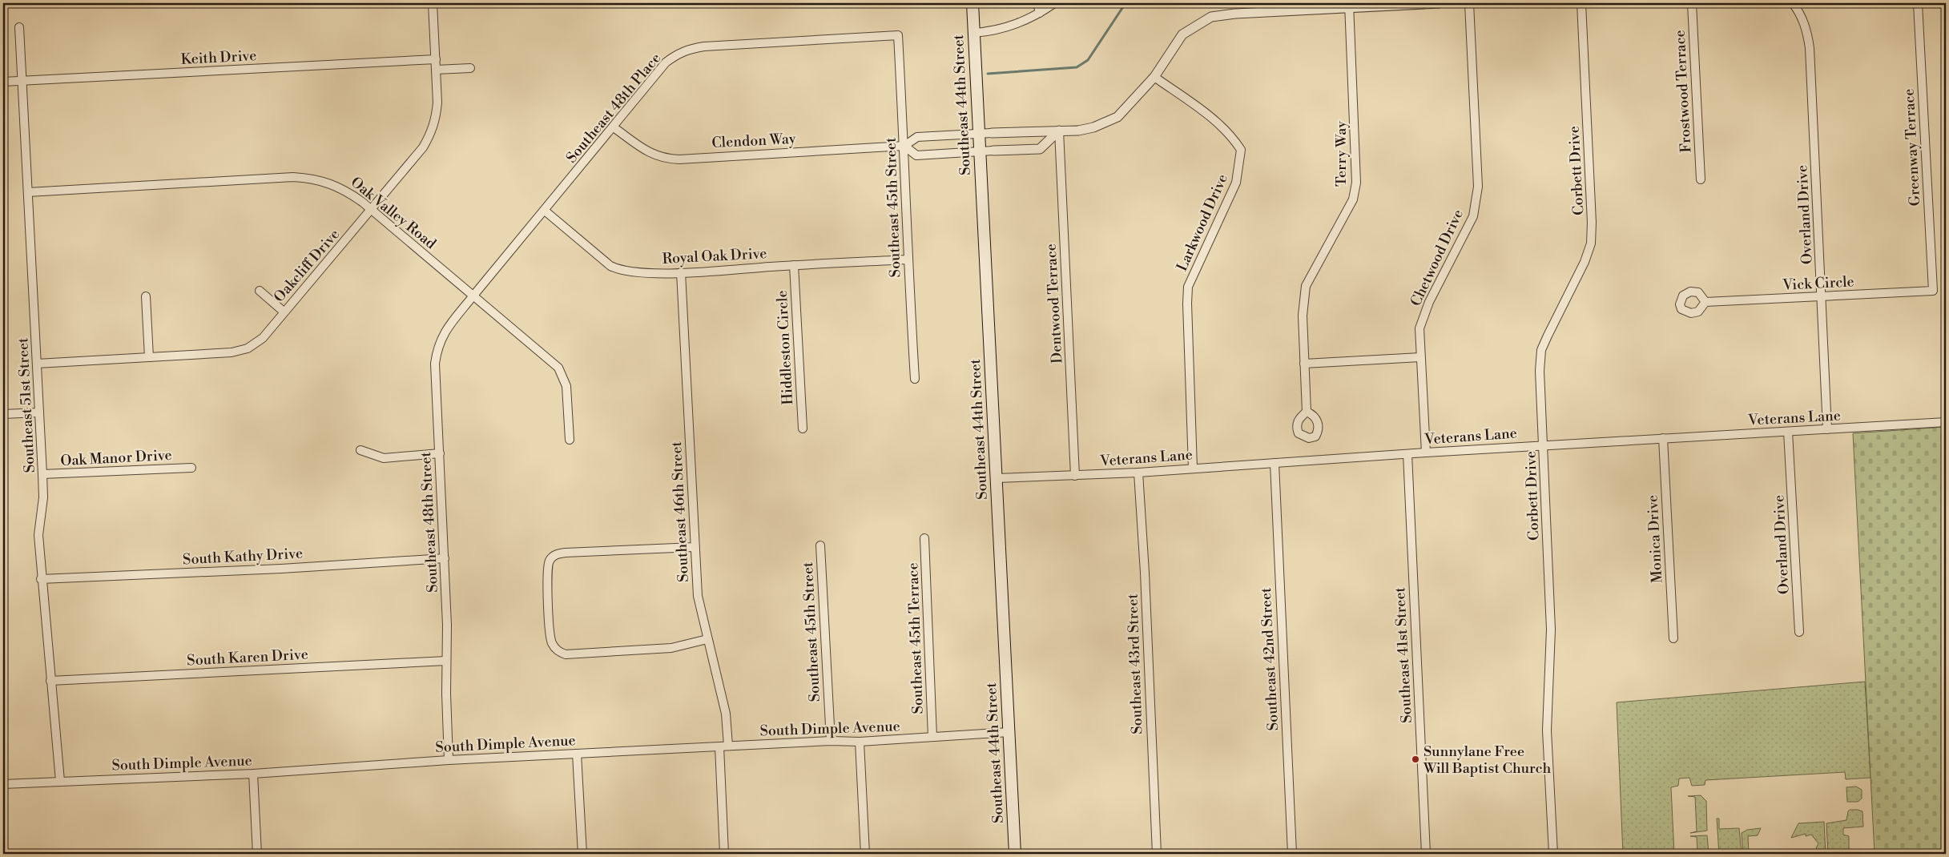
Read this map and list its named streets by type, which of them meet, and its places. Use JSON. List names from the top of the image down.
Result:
{
  "streets": {
    "main road": ["Southeast 44th Street"],
    "street": [
      "Keith Drive",
      "Frostwood Terrace",
      "Southeast 48th Place",
      "Clendon Way",
      "Greenway Terrace",
      "Terry Way",
      "Corbett Drive",
      "Southeast 45th Street",
      "Oak Valley Road",
      "Overland Drive",
      "Larkwood Drive",
      "Royal Oak Drive",
      "Chetwood Drive",
      "Oakcliff Drive",
      "Vick Circle",
      "Dentwood Terrace",
      "Hiddleston Circle",
      "Southeast 51st Street",
      "Veterans Lane",
      "Oak Manor Drive",
      "Southeast 46th Street",
      "Southeast 48th Street",
      "Monica Drive",
      "South Kathy Drive",
      "Southeast 45th Terrace",
      "Southeast 41st Street",
      "South Karen Drive",
      "Southeast 42nd Street",
      "Southeast 43rd Street",
      "South Dimple Avenue"
    ]
  },
  "crossings": [
    ["Keith Drive", "Oakcliff Drive"],
    ["Keith Drive", "Southeast 51st Street"],
    ["Southeast 44th Street", "Clendon Way"],
    ["Southeast 44th Street", "Veterans Lane"],
    ["Southeast 44th Street", "South Dimple Avenue"],
    ["Southeast 48th Place", "Clendon Way"],
    ["Southeast 48th Place", "Southeast 45th Street"],
    ["Southeast 48th Place", "Oak Valley Road"],
    ["Southeast 48th Place", "Royal Oak Drive"],
    ["Southeast 48th Place", "Southeast 48th Street"],
    ["Clendon Way", "Terry Way"],
    ["Clendon Way", "Southeast 45th Street"],
    ["Clendon Way", "Larkwood Drive"],
    ["Clendon Way", "Dentwood Terrace"],
    ["Greenway Terrace", "Vick Circle"],
    ["Corbett Drive", "Veterans Lane"],
    ["Southeast 45th Street", "Royal Oak Drive"],
    ["Southeast 45th Street", "South Dimple Avenue"],
    ["Oak Valley Road", "Oakcliff Drive"],
    ["Oak Valley Road", "Southeast 51st Street"],
    ["Oak Valley Road", "Southeast 48th Street"],
    ["Overland Drive", "Vick Circle"],
    ["Overland Drive", "Veterans Lane"],
    ["Larkwood Drive", "Veterans Lane"],
    ["Royal Oak Drive", "Hiddleston Circle"],
    ["Royal Oak Drive", "Southeast 46th Street"],
    ["Chetwood Drive", "Veterans Lane"],
    ["Oakcliff Drive", "Southeast 51st Street"],
    ["Dentwood Terrace", "Veterans Lane"],
    ["Southeast 51st Street", "Oak Manor Drive"],
    ["Southeast 51st Street", "South Kathy Drive"],
    ["Southeast 51st Street", "South Karen Drive"],
    ["Southeast 51st Street", "South Dimple Avenue"],
    ["Veterans Lane", "Monica Drive"],
    ["Veterans Lane", "Southeast 41st Street"],
    ["Veterans Lane", "Southeast 42nd Street"],
    ["Veterans Lane", "Southeast 43rd Street"],
    ["Southeast 46th Street", "South Dimple Avenue"],
    ["Southeast 48th Street", "South Kathy Drive"],
    ["Southeast 48th Street", "South Karen Drive"],
    ["Southeast 48th Street", "South Dimple Avenue"],
    ["Southeast 45th Terrace", "South Dimple Avenue"]
  ],
  "places": ["Sunnylane Free Will Baptist Church"]
}
